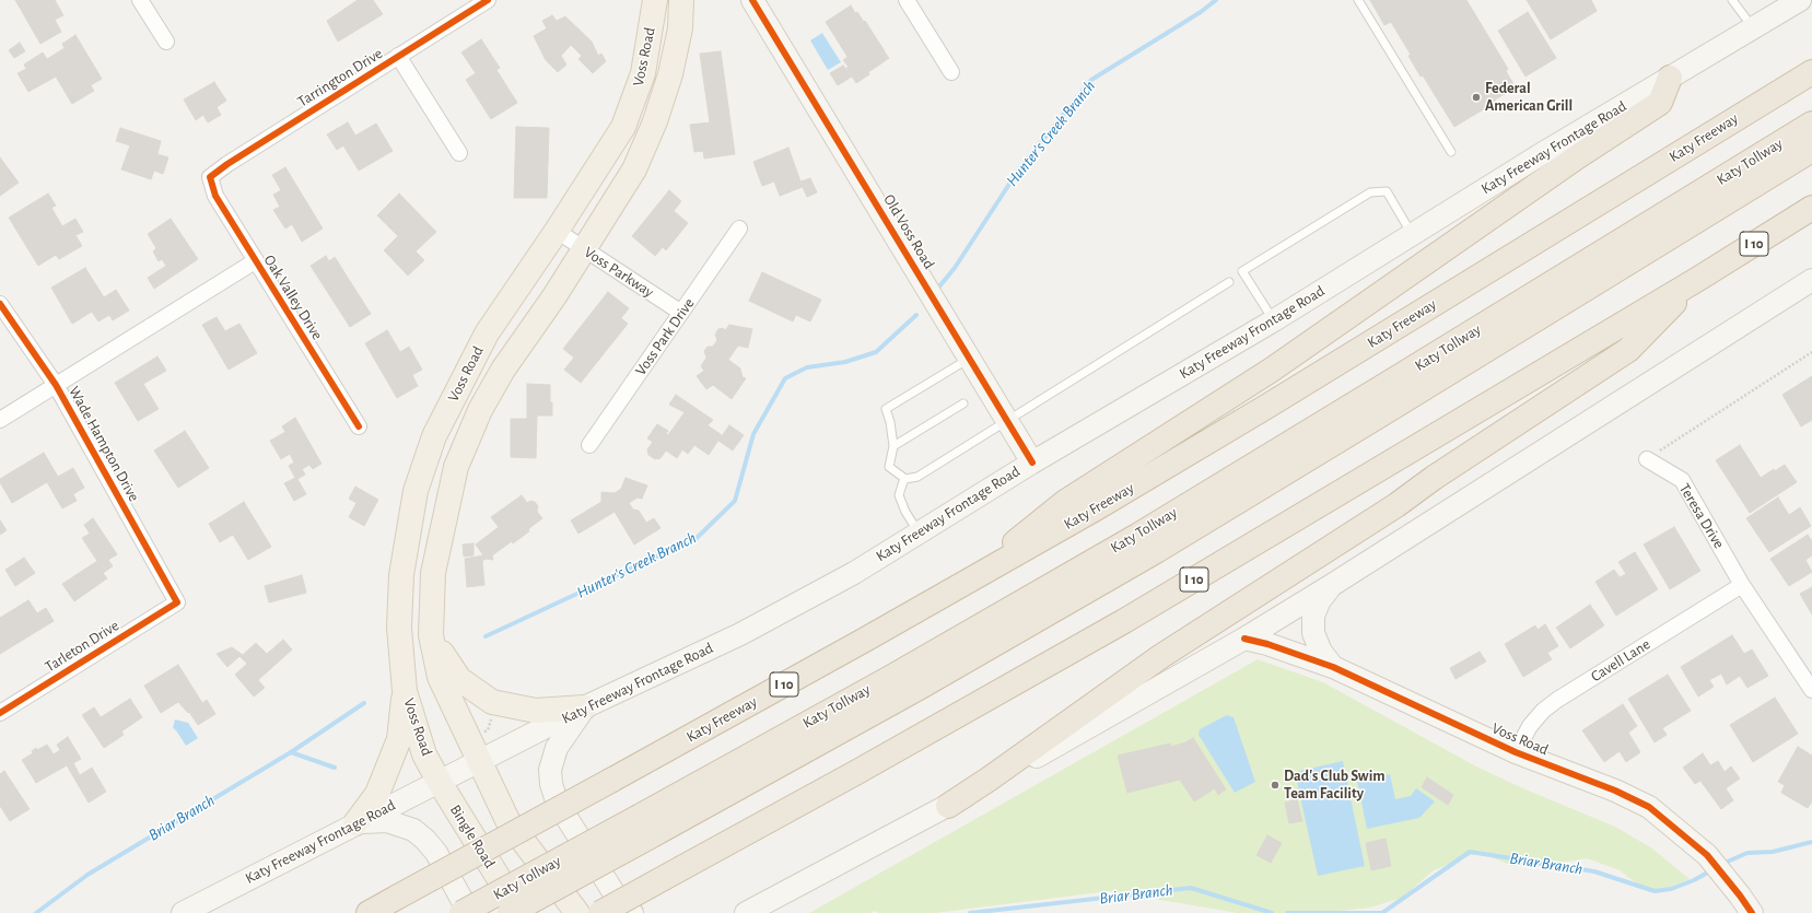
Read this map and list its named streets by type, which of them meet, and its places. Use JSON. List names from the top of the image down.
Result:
{
  "streets": {
    "highway": ["Katy Freeway", "Katy Tollway", "I 10"],
    "main road": [
      "Voss Road",
      "Katy Freeway Frontage Road",
      "Old Voss Road",
      "Bingle Road"
    ],
    "street": [
      "Tarrington Drive",
      "Voss Parkway",
      "Oak Valley Drive",
      "Voss Park Drive",
      "Wade Hampton Drive",
      "Teresa Drive",
      "Tarleton Drive",
      "Cavell Lane"
    ]
  },
  "crossings": [
    ["Voss Road", "Katy Freeway Frontage Road"],
    ["Voss Road", "Voss Parkway"],
    ["Voss Road", "Cavell Lane"],
    ["Voss Road", "Bingle Road"],
    ["Tarrington Drive", "Oak Valley Drive"],
    ["Katy Freeway Frontage Road", "Old Voss Road"],
    ["Katy Freeway Frontage Road", "Bingle Road"],
    ["Voss Parkway", "Voss Park Drive"],
    ["Wade Hampton Drive", "Tarleton Drive"],
    ["Teresa Drive", "Cavell Lane"]
  ],
  "water": ["Hunter's Creek Branch", "Briar Branch"],
  "places": ["Federal American Grill", "Dad's Club Swim Team Facility"]
}
